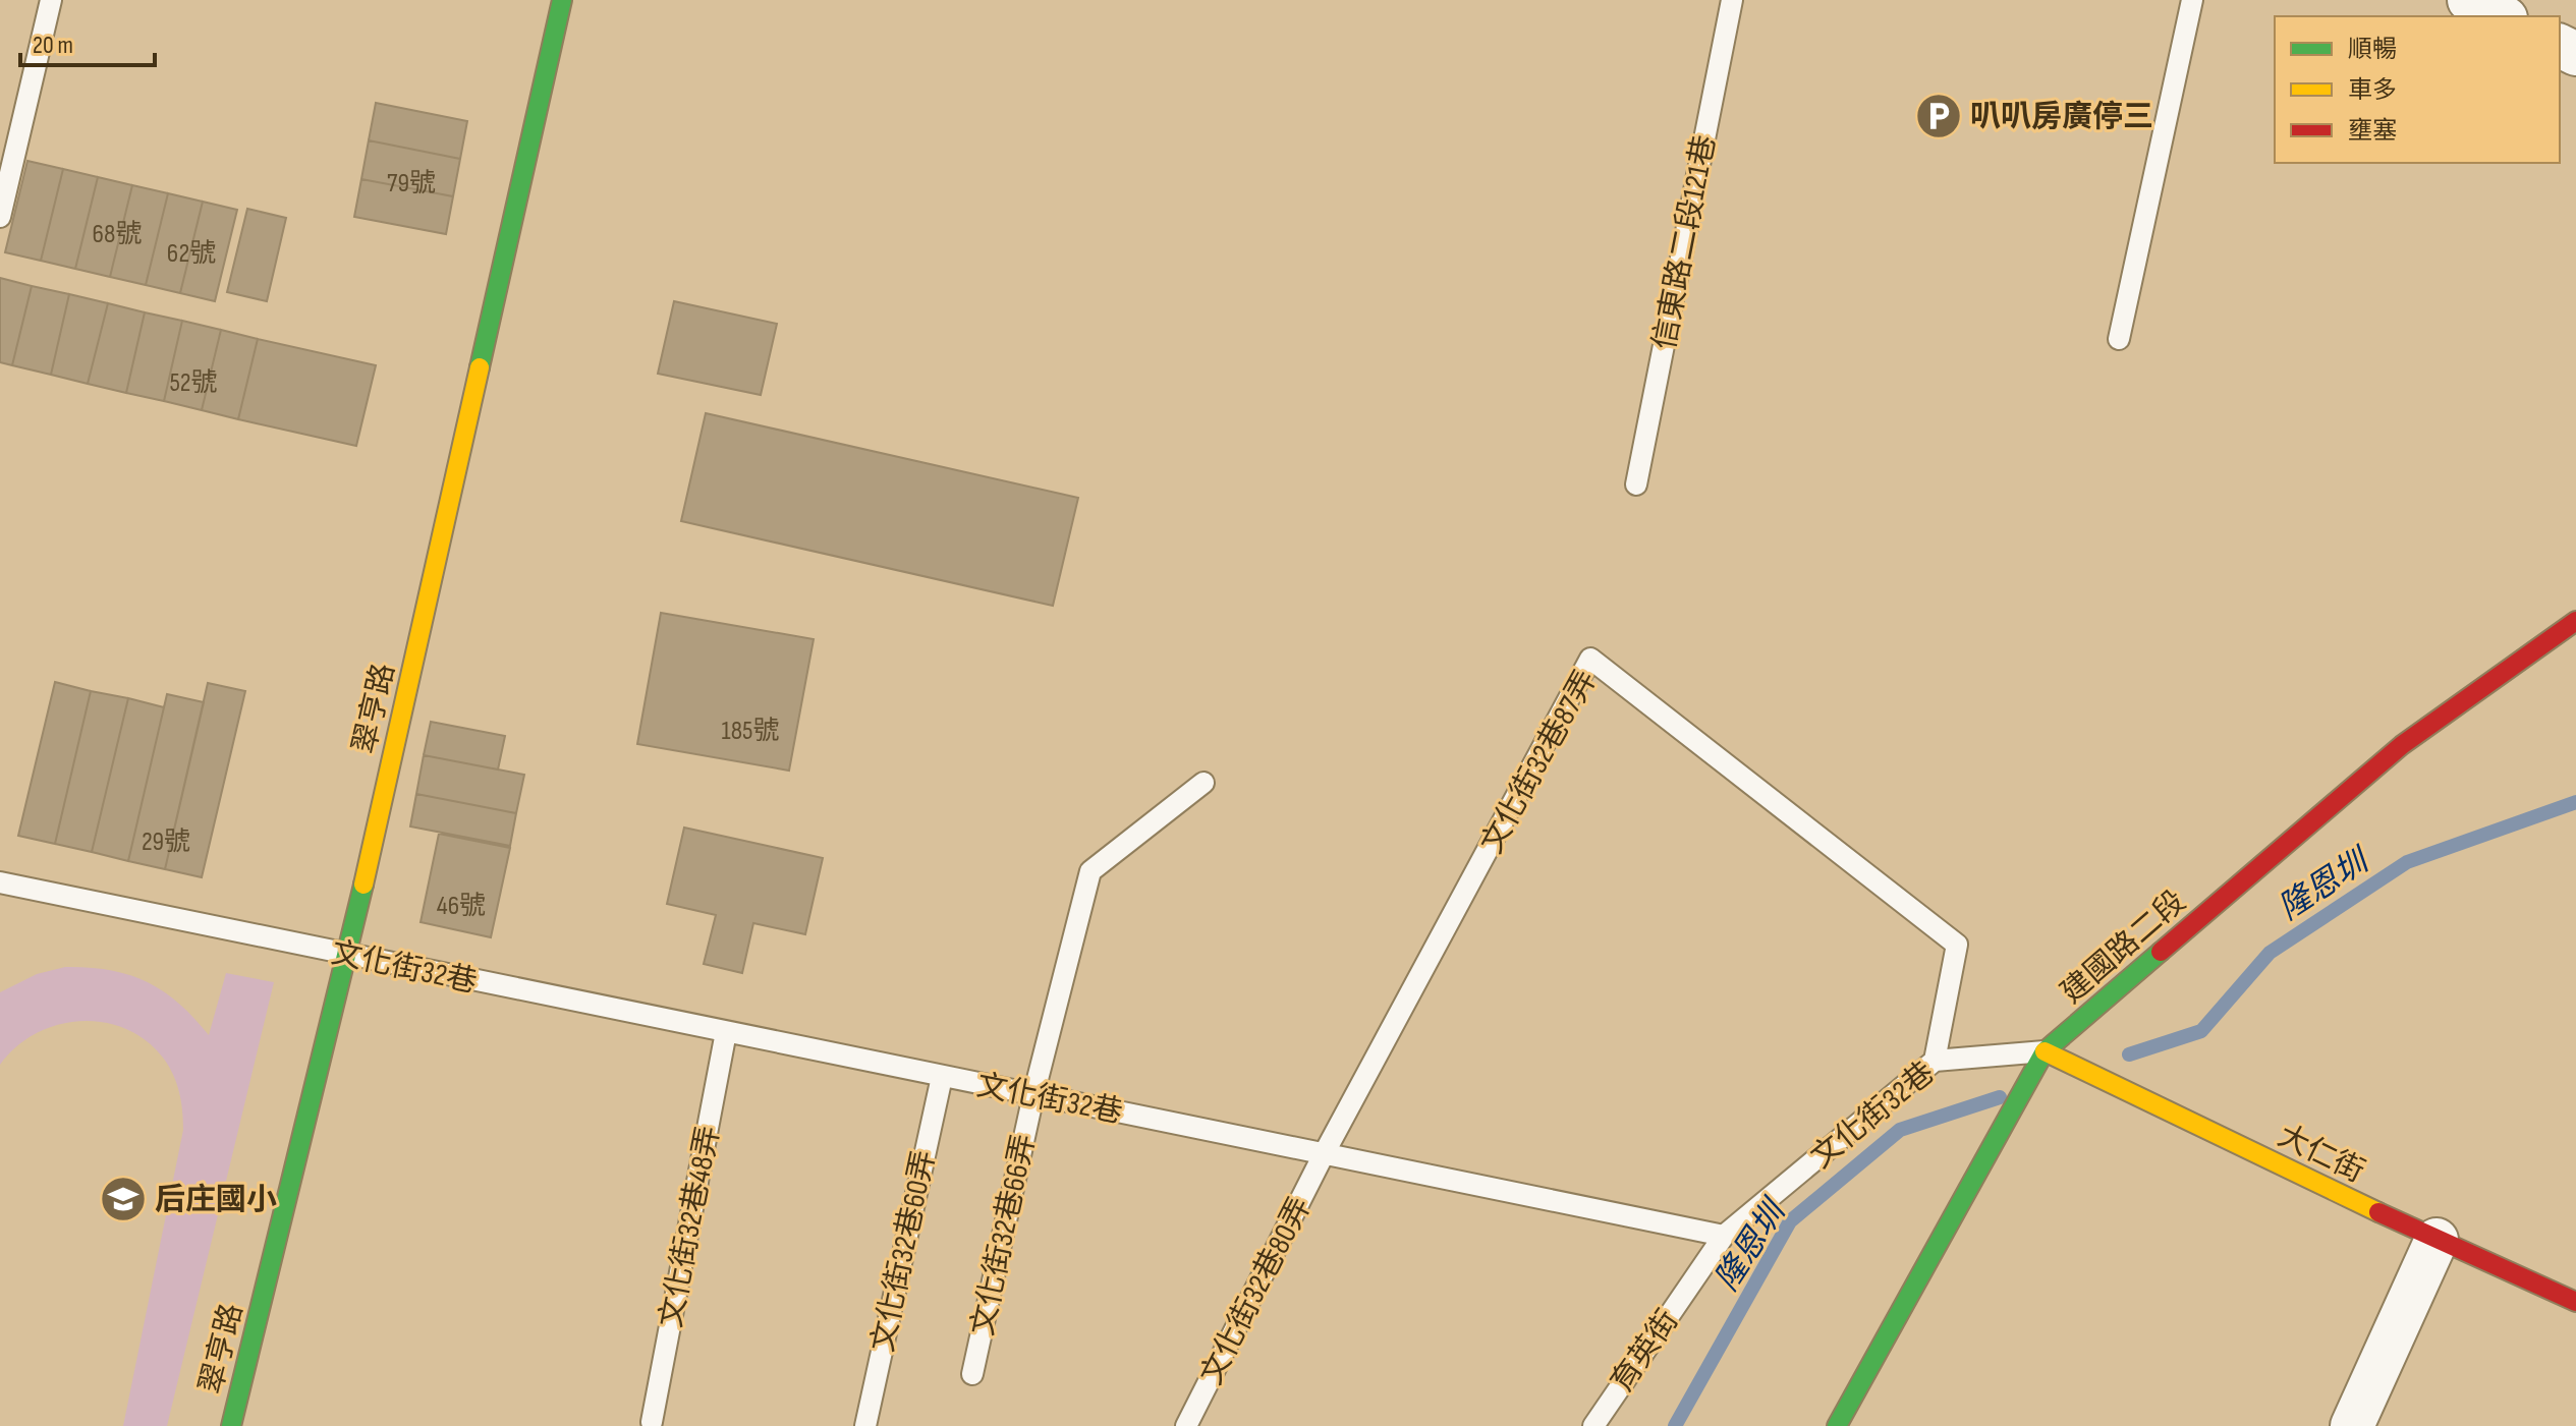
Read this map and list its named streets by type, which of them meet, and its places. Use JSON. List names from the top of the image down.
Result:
{
  "streets": {
    "street": ["翠亨路", "建國路二段", "大仁街"],
    "lane": [
      "信東路二段121巷",
      "文化街32巷87弄",
      "文化街32巷",
      "文化街32巷48弄",
      "文化街32巷66弄",
      "文化街32巷60弄",
      "文化街32巷80弄",
      "育英街"
    ]
  },
  "crossings": [
    ["翠亨路", "文化街32巷"],
    ["文化街32巷87弄", "文化街32巷"],
    ["文化街32巷87弄", "文化街32巷80弄"],
    ["建國路二段", "文化街32巷"],
    ["建國路二段", "大仁街"],
    ["文化街32巷", "大仁街"],
    ["文化街32巷", "文化街32巷48弄"],
    ["文化街32巷", "文化街32巷66弄"],
    ["文化街32巷", "文化街32巷60弄"],
    ["文化街32巷", "文化街32巷80弄"],
    ["文化街32巷", "育英街"]
  ],
  "water": ["隆恩圳"],
  "places": {
    "parking": ["叭叭房廣停三"],
    "school or university": ["后庄國小"]
  },
  "house_numbers": [
    "79號",
    "68號",
    "62號",
    "52號",
    "185號",
    "29號",
    "46號"
  ],
  "legend": ["順暢", "車多", "壅塞"],
  "scale_bar": "20 m"
}
